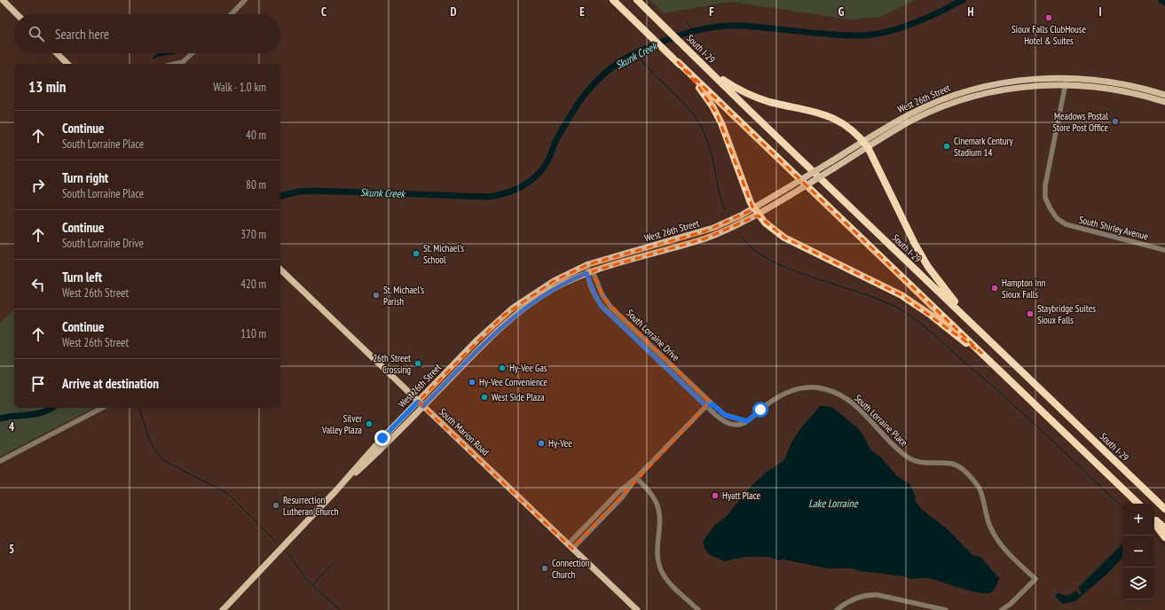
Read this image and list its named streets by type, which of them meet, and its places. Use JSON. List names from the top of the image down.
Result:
{
  "streets": {
    "highway": ["South I-29"],
    "main road": ["West 26th Street", "South Marion Road"],
    "street": ["South Shirley Avenue", "South Lorraine Drive", "South Lorraine Place"]
  },
  "crossings": [
    ["West 26th Street", "South Shirley Avenue"],
    ["West 26th Street", "South Lorraine Drive"],
    ["West 26th Street", "South Marion Road"]
  ],
  "water": ["Skunk Creek", "Lake Lorraine"],
  "places": [
    "Sioux Falls ClubHouse Hotel & Suites",
    "Meadows Postal Store Post Office",
    "Cinemark Century Stadium 14",
    "St. Michael's School",
    "Hampton Inn Sioux Falls",
    "St. Michael's Parish",
    "Staybridge Suites Sioux Falls",
    "26th Street Crossing",
    "Hy-Vee Gas",
    "Hy-Vee Convenience",
    "West Side Plaza",
    "Silver Valley Plaza",
    "Hy-Vee",
    "Hyatt Place",
    "Resurrection Lutheran Church",
    "Connection Church"
  ],
  "page": {
    "search": "Search here",
    "heading": ["13 min", "Walk · 1.0 km"],
    "list": [
      ["Continue", "South Lorraine Place", "40 m"],
      ["Turn right", "South Lorraine Place", "80 m"],
      ["Continue", "South Lorraine Drive", "370 m"],
      ["Turn left", "West 26th Street", "420 m"],
      ["Continue", "West 26th Street", "110 m"],
      "Arrive at destination"
    ],
    "map_buttons": ["+", "−"]
  },
  "grid": {
    "columns": [
      "C",
      "D",
      "E",
      "F",
      "G",
      "H",
      "I"
    ],
    "rows": ["4", "5"]
  }
}
